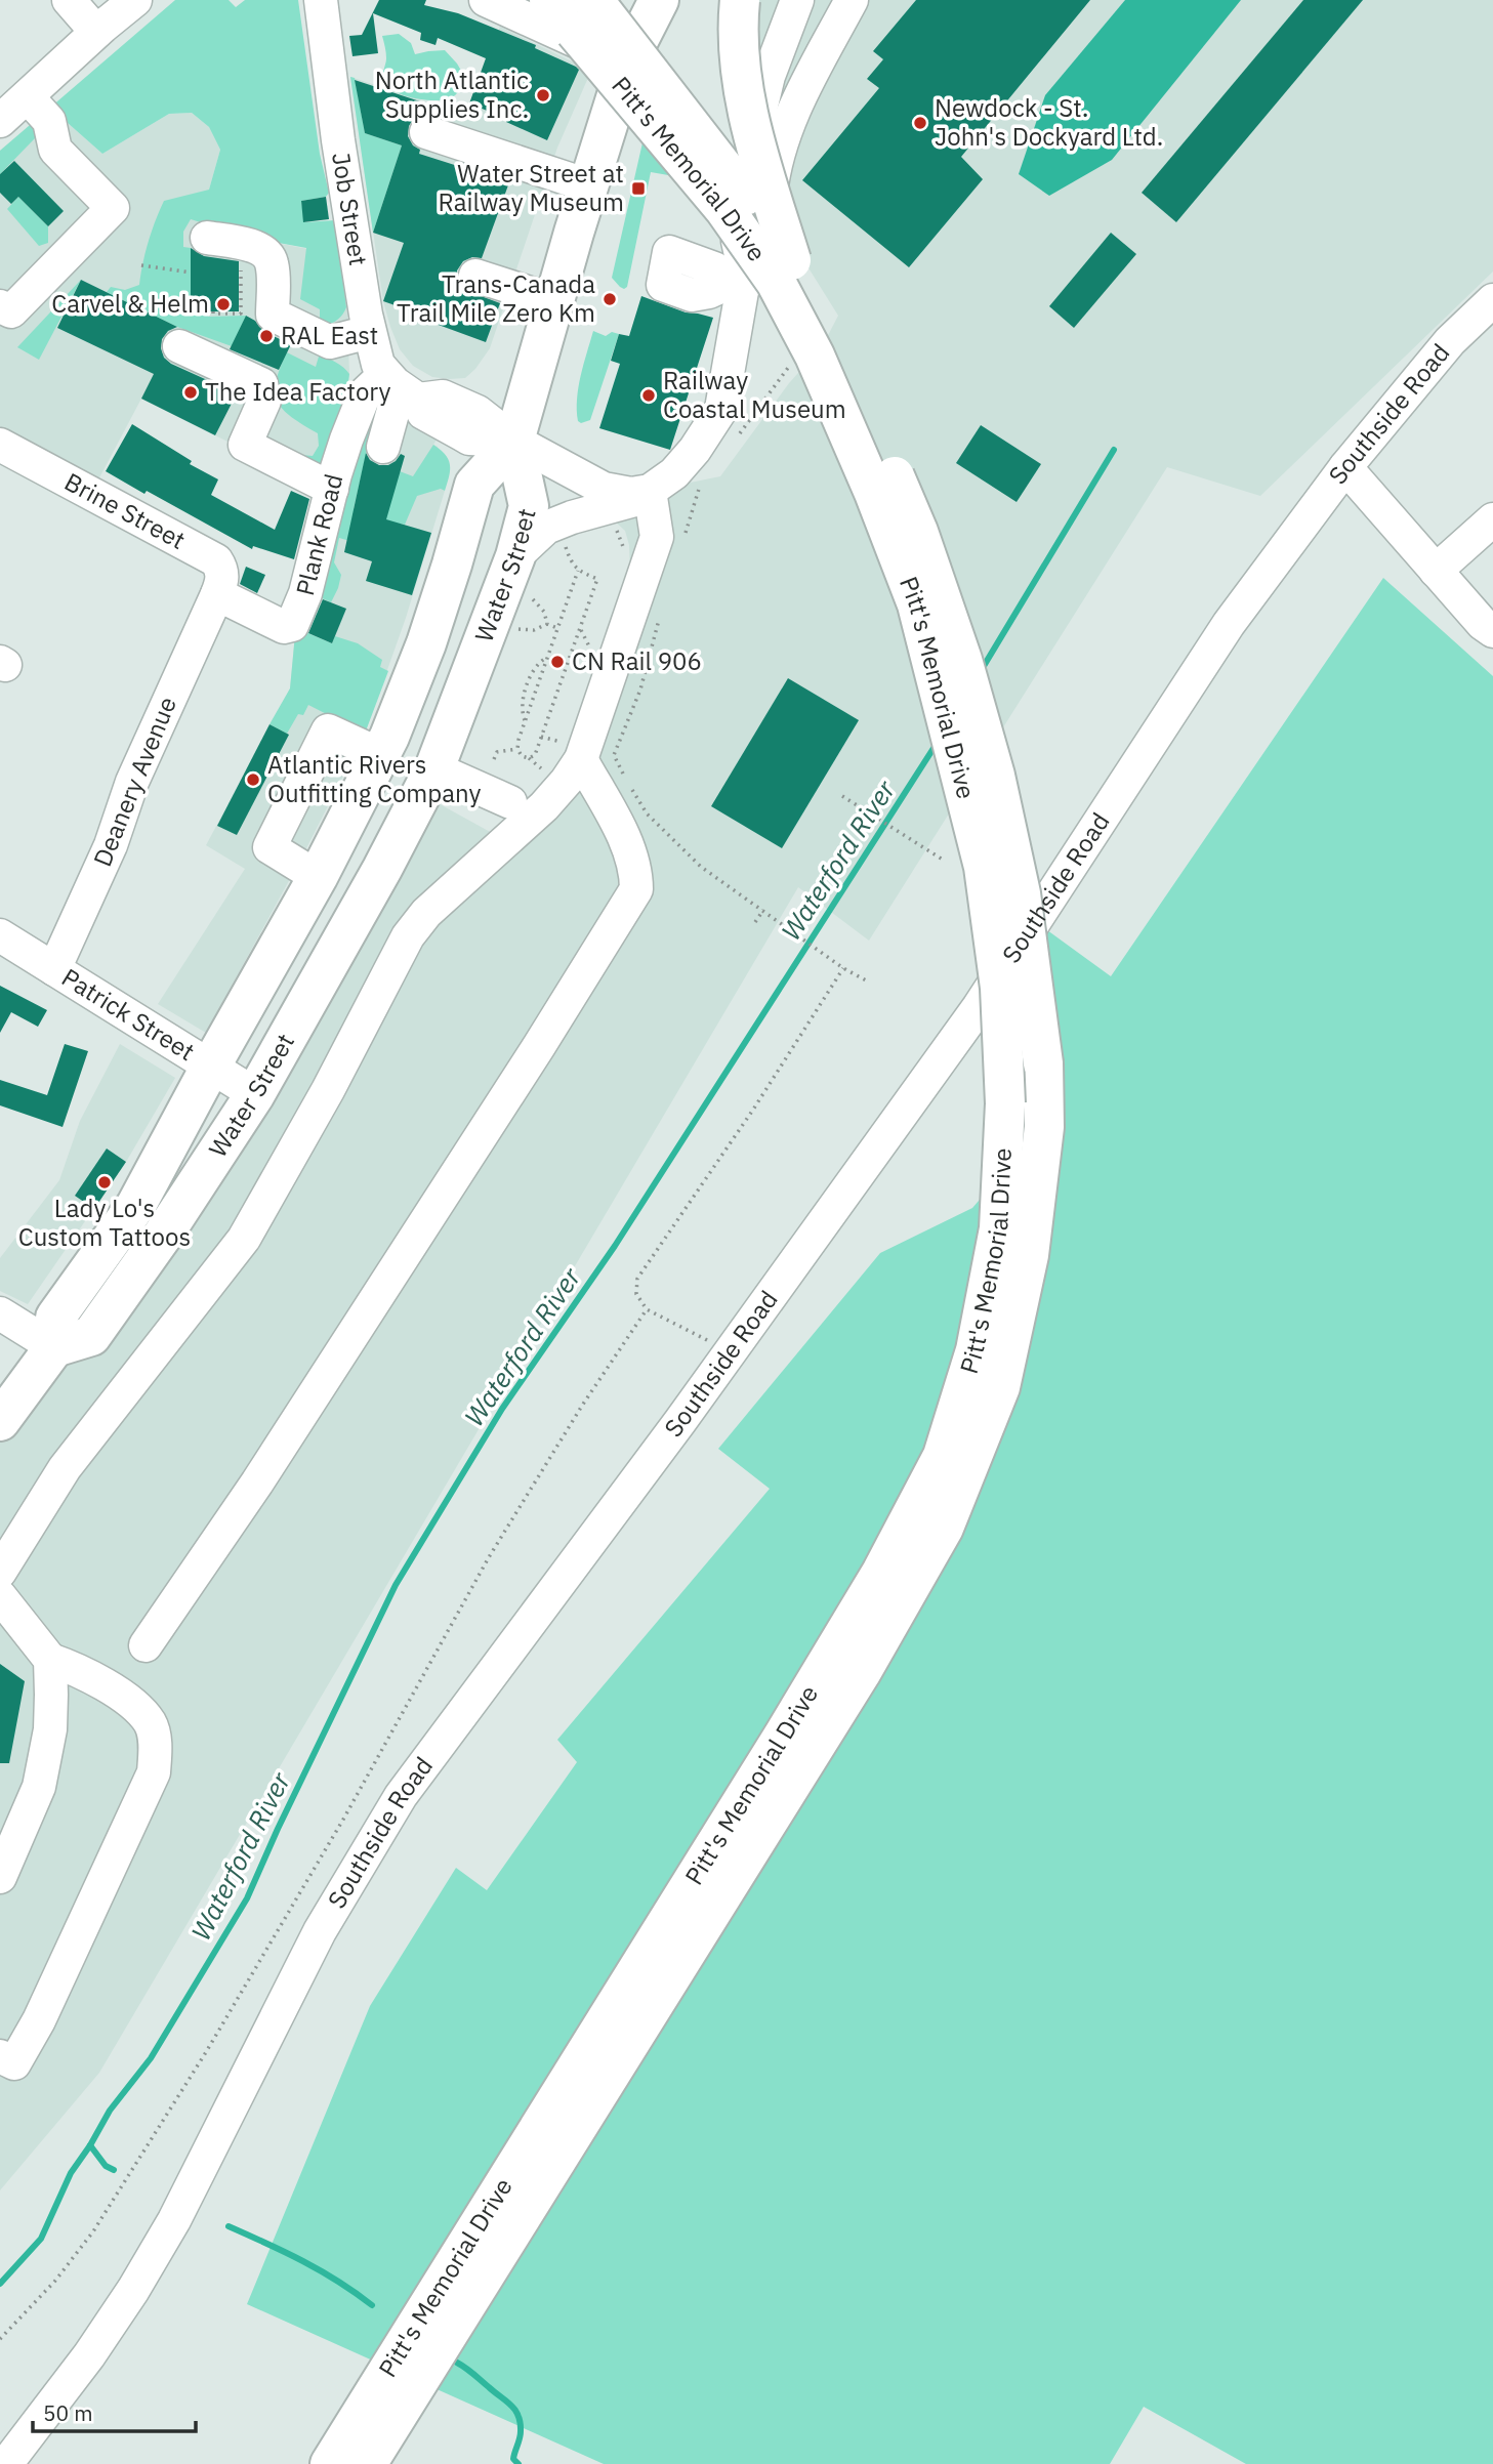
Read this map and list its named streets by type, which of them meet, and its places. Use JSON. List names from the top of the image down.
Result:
{
  "streets": {
    "main road": ["Pitt's Memorial Drive", "Water Street"],
    "street": [
      "Job Street",
      "Southside Road",
      "Brine Street",
      "Plank Road",
      "Deanery Avenue",
      "Patrick Street"
    ]
  },
  "crossings": [
    ["Job Street", "Plank Road"],
    ["Brine Street", "Plank Road"],
    ["Brine Street", "Deanery Avenue"],
    ["Plank Road", "Deanery Avenue"],
    ["Water Street", "Patrick Street"],
    ["Deanery Avenue", "Patrick Street"]
  ],
  "water": ["Waterford River"],
  "places": {
    "other": [
      "North Atlantic Supplies Inc.",
      "Newdock - St. John's Dockyard Ltd.",
      "Trans-Canada Trail Mile Zero Km",
      "Carvel & Helm",
      "RAL East",
      "The Idea Factory",
      "Railway Coastal Museum",
      "CN Rail 906",
      "Atlantic Rivers Outfitting Company",
      "Lady Lo's Custom Tattoos"
    ],
    "transit": ["Water Street at Railway Museum"]
  },
  "scale_bar": "50 m"
}
